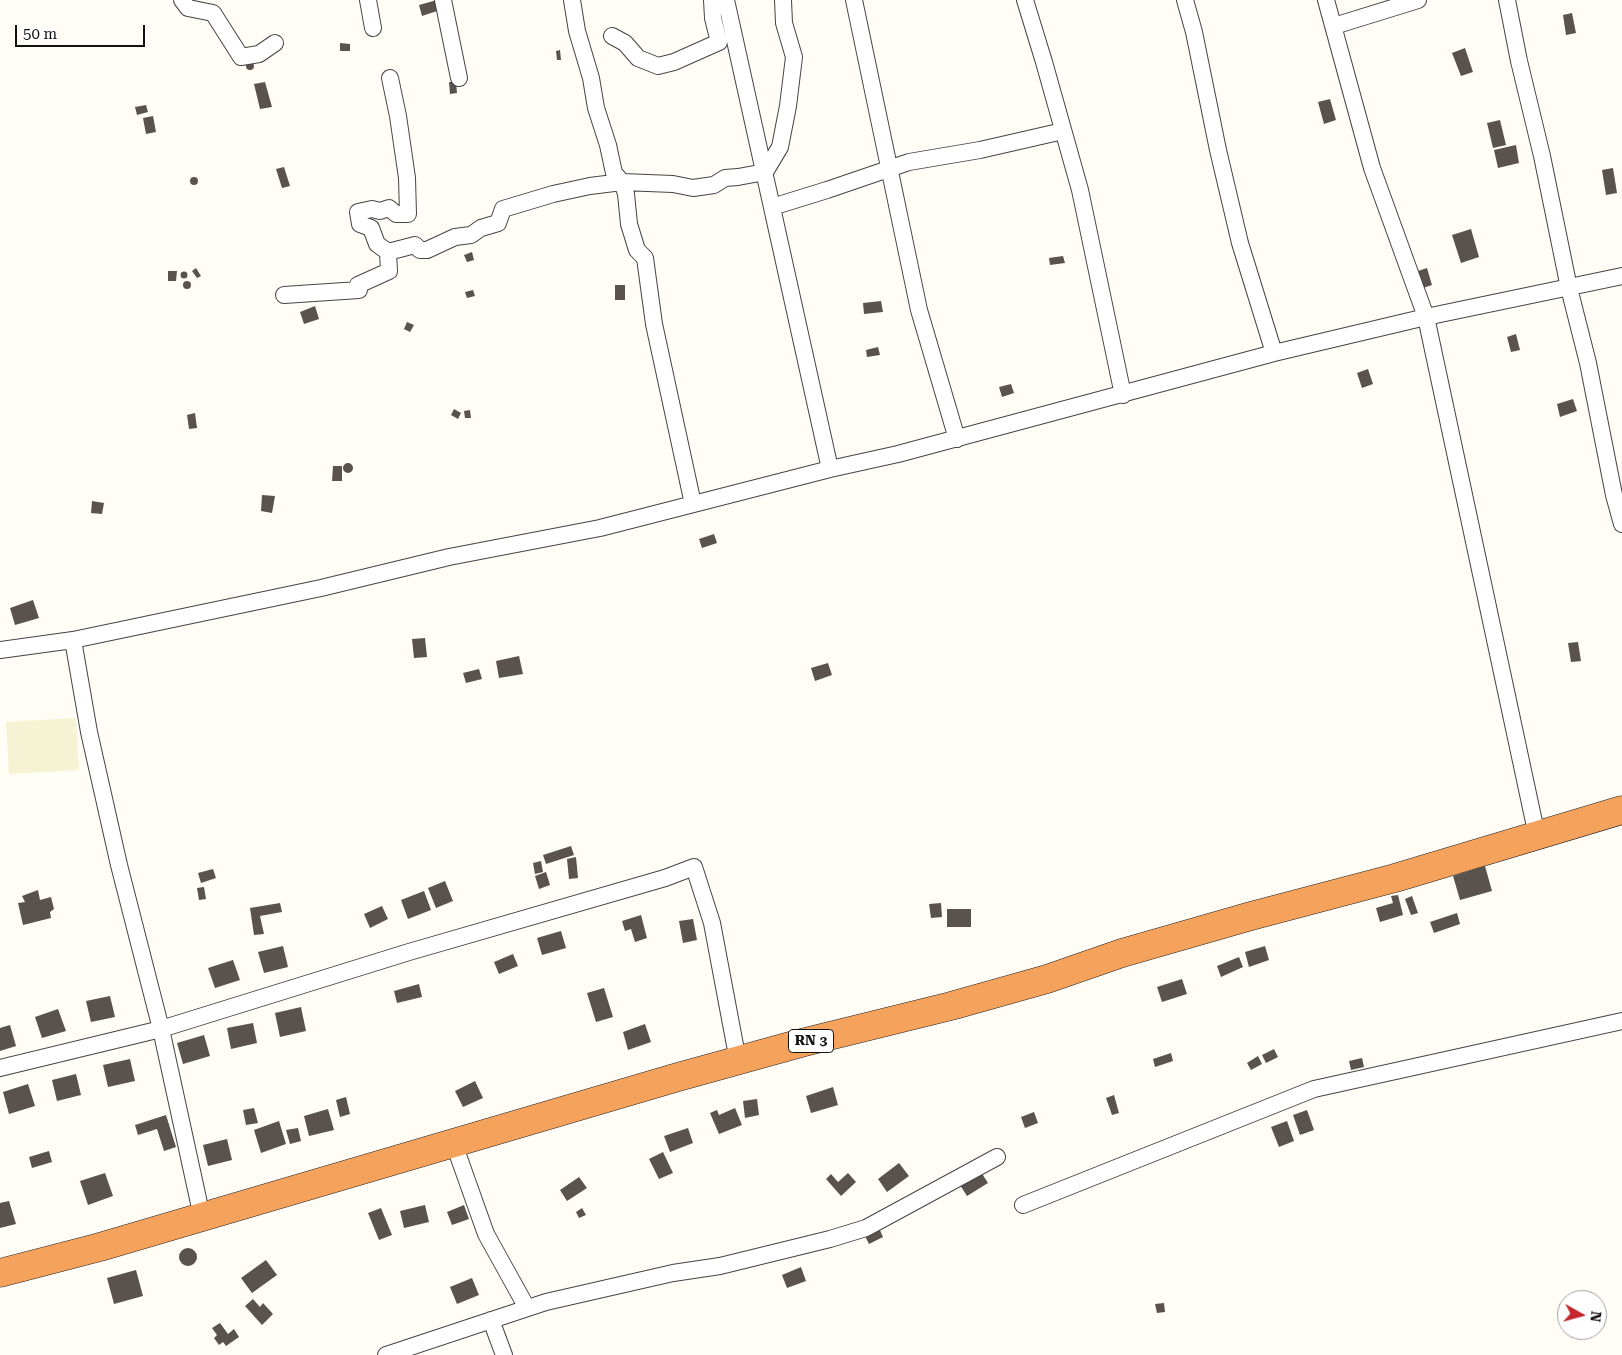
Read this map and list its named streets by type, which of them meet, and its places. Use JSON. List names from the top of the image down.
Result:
{
  "streets": {
    "highway": ["RN 3"]
  },
  "scale_bar": "50 m",
  "north": "right"
}
